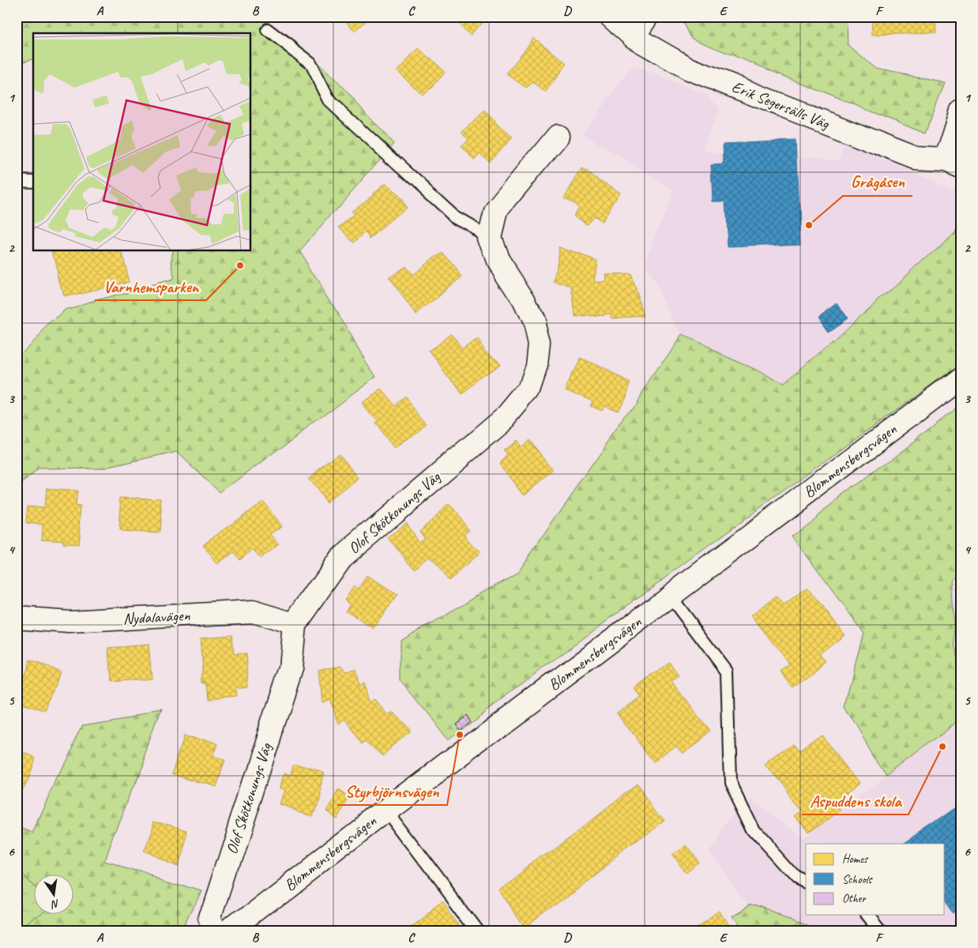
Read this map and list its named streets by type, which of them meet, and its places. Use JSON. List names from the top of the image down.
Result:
{
  "streets": {
    "street": [
      "Erik Segersälls Väg",
      "Blommensbergsvägen",
      "Olof Skötkonungs Väg",
      "Nydalavägen"
    ]
  },
  "crossings": [
    ["Olof Skötkonungs Väg", "Nydalavägen"]
  ],
  "places": [
    "Grågåsen",
    "Varnhemsparken",
    "Styrbjörnsvägen",
    "Aspuddens skola"
  ],
  "legend": ["Homes", "Schools", "Other"],
  "north": "bottom",
  "grid": {
    "columns": [
      "A",
      "B",
      "C",
      "D",
      "E",
      "F"
    ],
    "rows": [
      "1",
      "2",
      "3",
      "4",
      "5",
      "6"
    ]
  }
}
